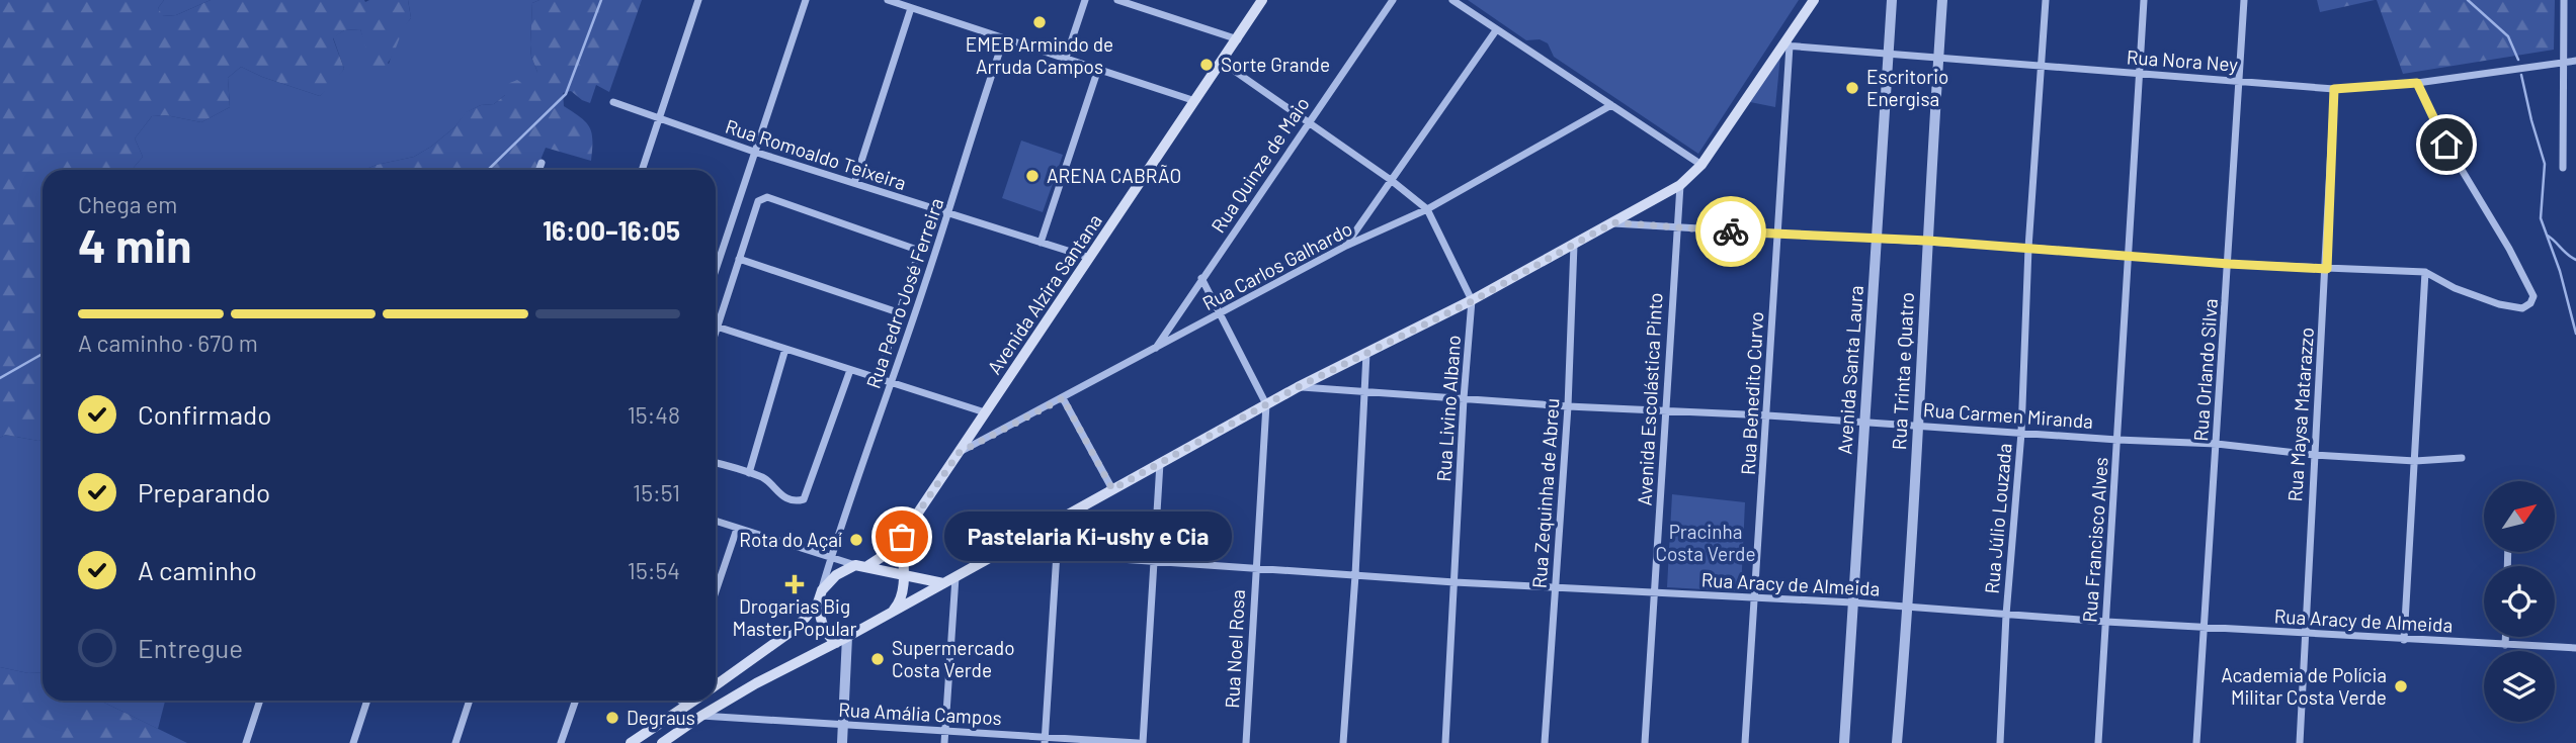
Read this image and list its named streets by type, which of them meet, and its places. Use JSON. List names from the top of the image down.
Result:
{
  "streets": {
    "main road": ["Avenida Alzira Santana"],
    "street": [
      "Rua Nora Ney",
      "Rua Romoaldo Teixeira",
      "Rua Quinze de Maio",
      "Rua Carlos Galhardo",
      "Rua Pedro José Ferreira",
      "Avenida Santa Laura",
      "Rua Orlando Silva",
      "Rua Trinta e Quatro",
      "Rua Benedito Curvo",
      "Avenida Escolástica Pinto",
      "Rua Livino Albano",
      "Rua Maysa Matarazzo",
      "Rua Carmen Miranda",
      "Rua Zequinha de Abreu",
      "Rua Júlio Louzada",
      "Rua Francisco Alves",
      "Rua Aracy de Almeida",
      "Rua Noel Rosa",
      "Rua Amália Campos"
    ]
  },
  "crossings": [
    ["Rua Nora Ney", "Avenida Santa Laura"],
    ["Rua Nora Ney", "Rua Orlando Silva"],
    ["Rua Nora Ney", "Rua Trinta e Quatro"],
    ["Rua Nora Ney", "Rua Benedito Curvo"],
    ["Rua Nora Ney", "Rua Maysa Matarazzo"],
    ["Rua Nora Ney", "Rua Júlio Louzada"],
    ["Rua Nora Ney", "Rua Francisco Alves"],
    ["Rua Romoaldo Teixeira", "Rua Pedro José Ferreira"],
    ["Rua Romoaldo Teixeira", "Avenida Alzira Santana"],
    ["Rua Quinze de Maio", "Rua Carlos Galhardo"],
    ["Rua Carlos Galhardo", "Avenida Alzira Santana"],
    ["Rua Pedro José Ferreira", "Avenida Alzira Santana"],
    ["Avenida Santa Laura", "Rua Carmen Miranda"],
    ["Avenida Santa Laura", "Rua Aracy de Almeida"],
    ["Rua Orlando Silva", "Rua Carmen Miranda"],
    ["Rua Orlando Silva", "Rua Aracy de Almeida"],
    ["Rua Trinta e Quatro", "Rua Carmen Miranda"],
    ["Rua Trinta e Quatro", "Rua Aracy de Almeida"],
    ["Rua Benedito Curvo", "Rua Carmen Miranda"],
    ["Rua Benedito Curvo", "Rua Aracy de Almeida"],
    ["Avenida Escolástica Pinto", "Rua Carmen Miranda"],
    ["Avenida Escolástica Pinto", "Rua Aracy de Almeida"],
    ["Rua Livino Albano", "Rua Carmen Miranda"],
    ["Rua Livino Albano", "Rua Aracy de Almeida"],
    ["Rua Maysa Matarazzo", "Rua Carmen Miranda"],
    ["Rua Maysa Matarazzo", "Rua Aracy de Almeida"],
    ["Rua Carmen Miranda", "Rua Zequinha de Abreu"],
    ["Rua Carmen Miranda", "Rua Júlio Louzada"],
    ["Rua Carmen Miranda", "Rua Francisco Alves"],
    ["Rua Zequinha de Abreu", "Rua Aracy de Almeida"],
    ["Rua Júlio Louzada", "Rua Aracy de Almeida"],
    ["Rua Francisco Alves", "Rua Aracy de Almeida"],
    ["Rua Aracy de Almeida", "Rua Noel Rosa"]
  ],
  "parks": ["Pracinha Costa Verde"],
  "places": {
    "other": [
      "EMEB Armindo de Arruda Campos",
      "Sorte Grande",
      "Escritorio Energisa",
      "ARENA CABRÃO",
      "Pastelaria Ki-ushy e Cia",
      "Rota do Açaí",
      "Supermercado Costa Verde",
      "Academia de Polícia Militar Costa Verde",
      "Degraus"
    ],
    "health": ["Drogarias Big Master Popular"]
  },
  "north": "top right",
  "page": {
    "heading": ["4 min", "Chega em", "16:00–16:05"],
    "bar": "A caminho · 670 m",
    "list": [
      ["Confirmado", "15:48"],
      ["Preparando", "15:51"],
      ["A caminho", "15:54"],
      "Entregue"
    ],
    "bubble": "Pastelaria Ki-ushy e Cia"
  }
}
